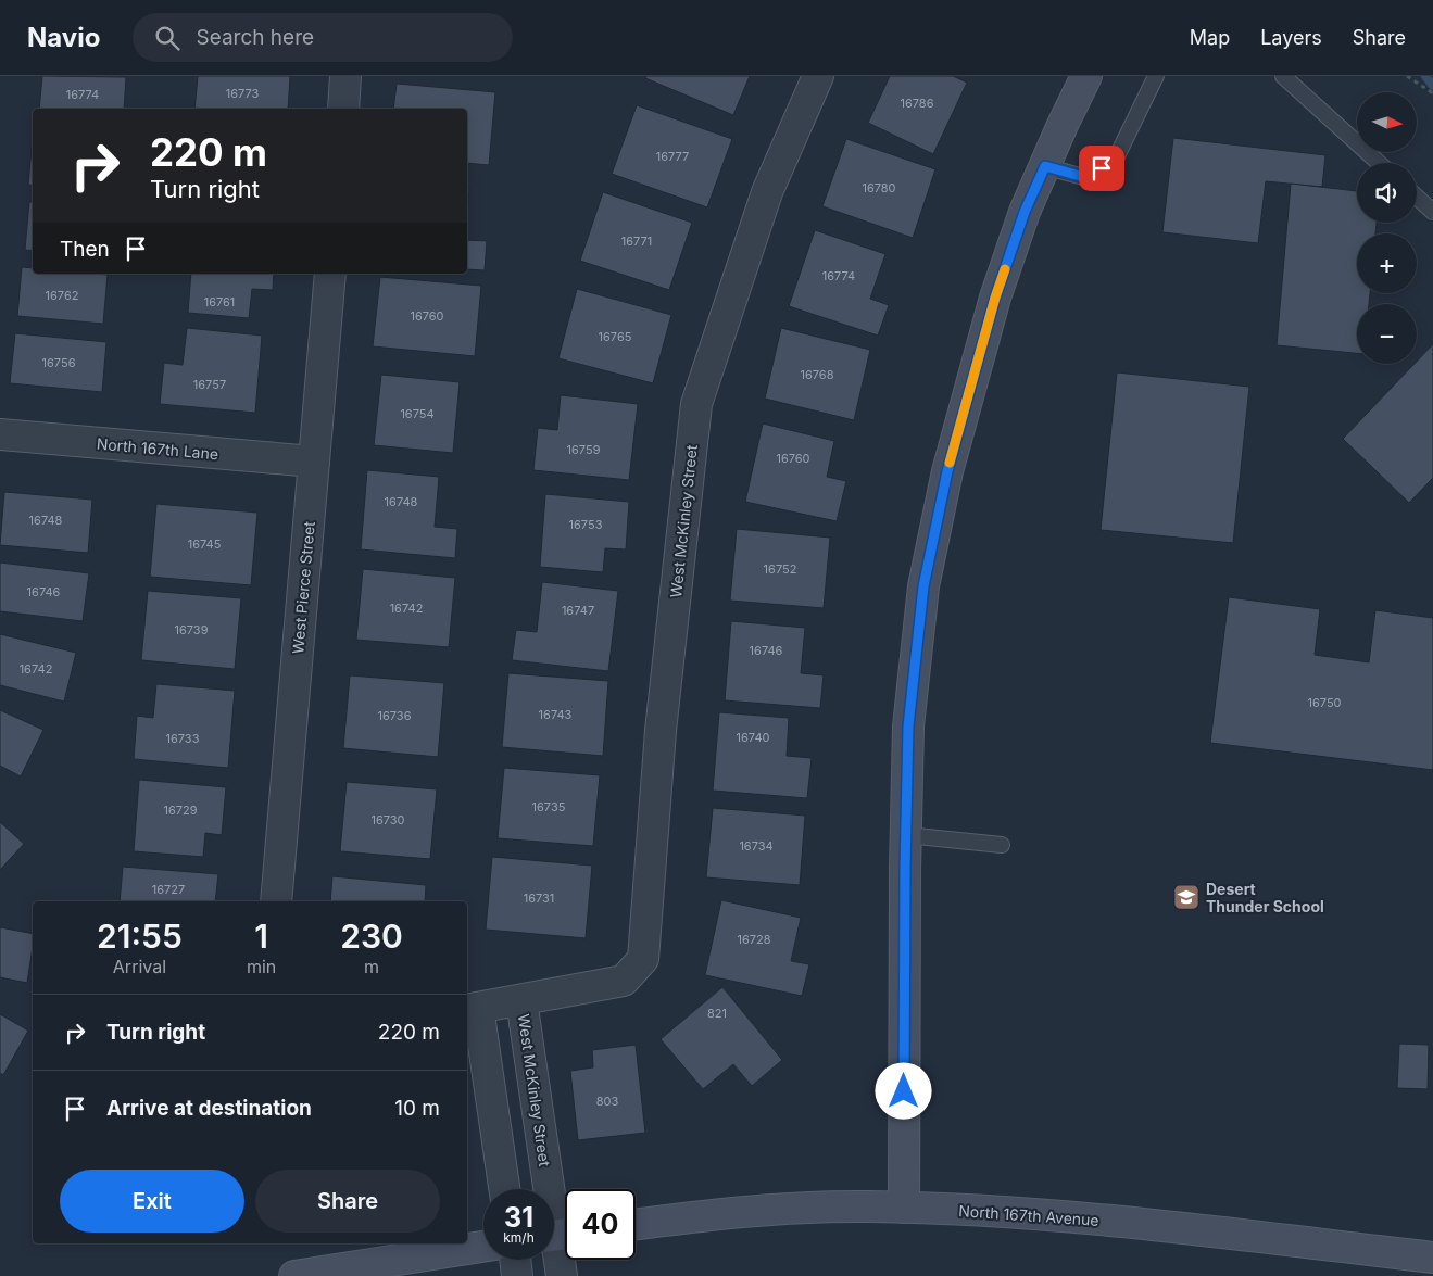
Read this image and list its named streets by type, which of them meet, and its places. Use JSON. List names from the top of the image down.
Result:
{
  "streets": {
    "street": [
      "North 167th Lane",
      "West McKinley Street",
      "West Pierce Street",
      "North 167th Avenue"
    ]
  },
  "crossings": [
    ["North 167th Lane", "West Pierce Street"]
  ],
  "places": {
    "school or university": ["Desert Thunder School"]
  },
  "house_numbers": [
    "16773",
    "16774",
    "16786",
    "16777",
    "16780",
    "16771",
    "16774",
    "16762",
    "16761",
    "16760",
    "16765",
    "16756",
    "16768",
    "16757",
    "16754",
    "16759",
    "16760",
    "16748",
    "16748",
    "16753",
    "16745",
    "16752",
    "16746",
    "16742",
    "16747",
    "16739",
    "16746",
    "16742",
    "16750",
    "16743",
    "16736",
    "16740",
    "16733",
    "16735",
    "16729",
    "16730",
    "16734",
    "16727",
    "16731",
    "16728",
    "821",
    "803"
  ],
  "north": "right",
  "page": {
    "header": "Navio",
    "search": "Search here",
    "nav": ["Map", "Layers", "Share"],
    "map_buttons": ["+", "−"],
    "turn": ["220 m", "Turn right"],
    "then": "Then",
    "eta": [
      "21:55",
      "Arrival",
      "1",
      "min",
      "230",
      "m"
    ],
    "list": [
      {
        "name": "Turn right",
        "value": "220 m"
      },
      {
        "name": "Arrive at destination",
        "value": "10 m"
      }
    ],
    "buttons": ["Exit", "Share"],
    "speed": "31 km/h",
    "limit": "40"
  }
}
